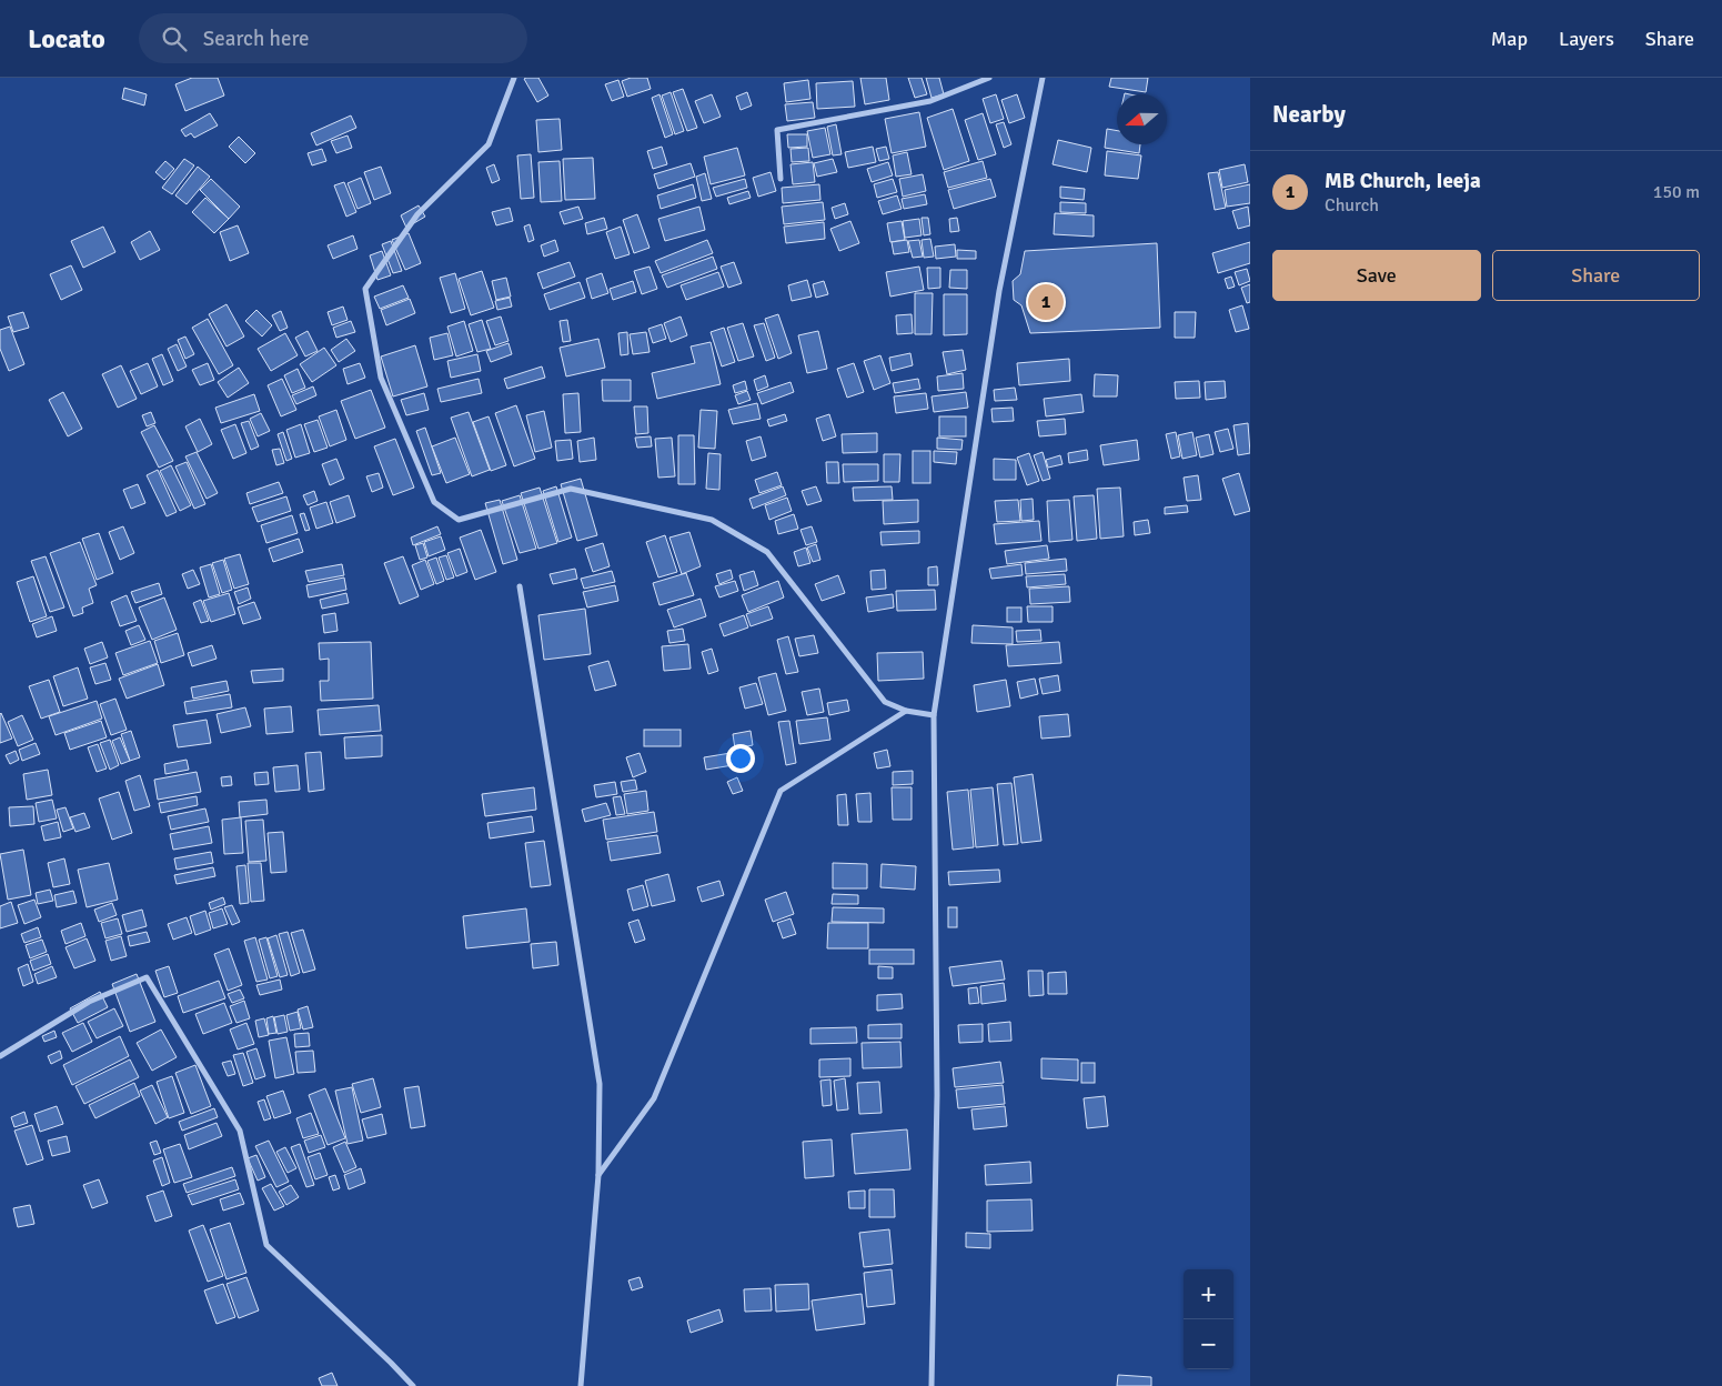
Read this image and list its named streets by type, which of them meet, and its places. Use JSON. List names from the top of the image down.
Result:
{
  "north": "left",
  "page": {
    "header": "Locato",
    "search": "Search here",
    "nav": ["Map", "Layers", "Share"],
    "heading": "Nearby",
    "list": [
      {
        "mark": "1",
        "name": "MB Church, Ieeja",
        "note": "Church",
        "value": "150 m"
      }
    ],
    "buttons": ["Save", "Share"],
    "pins": "1",
    "map_buttons": ["+", "−"]
  }
}
